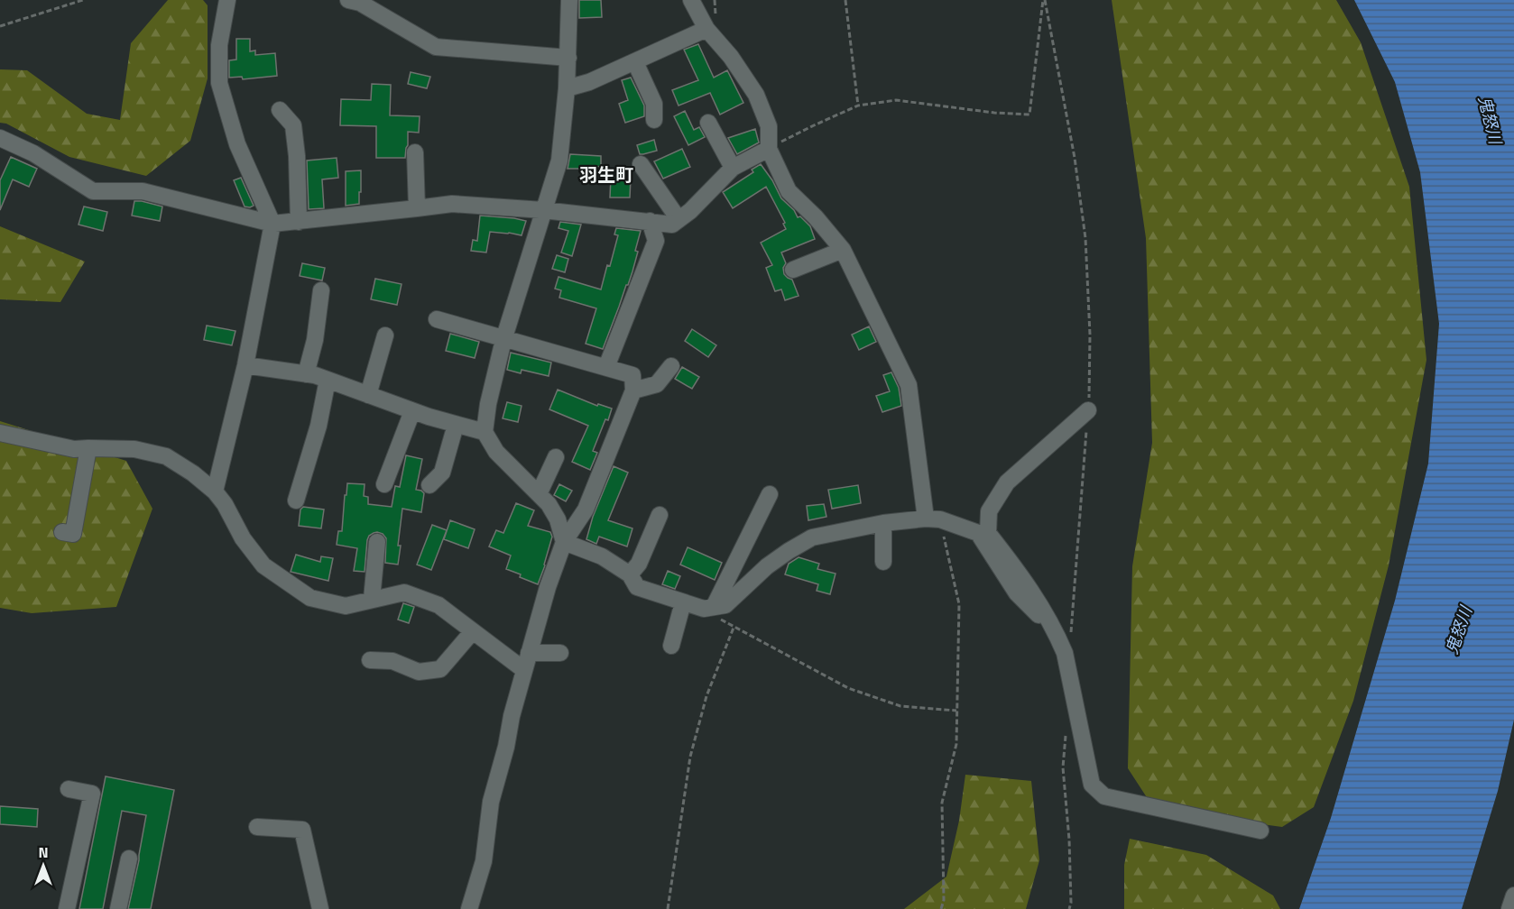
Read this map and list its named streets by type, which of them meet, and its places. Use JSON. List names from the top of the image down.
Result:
{
  "districts": ["羽生町"],
  "water": ["鬼怒川"],
  "north": "top"
}
